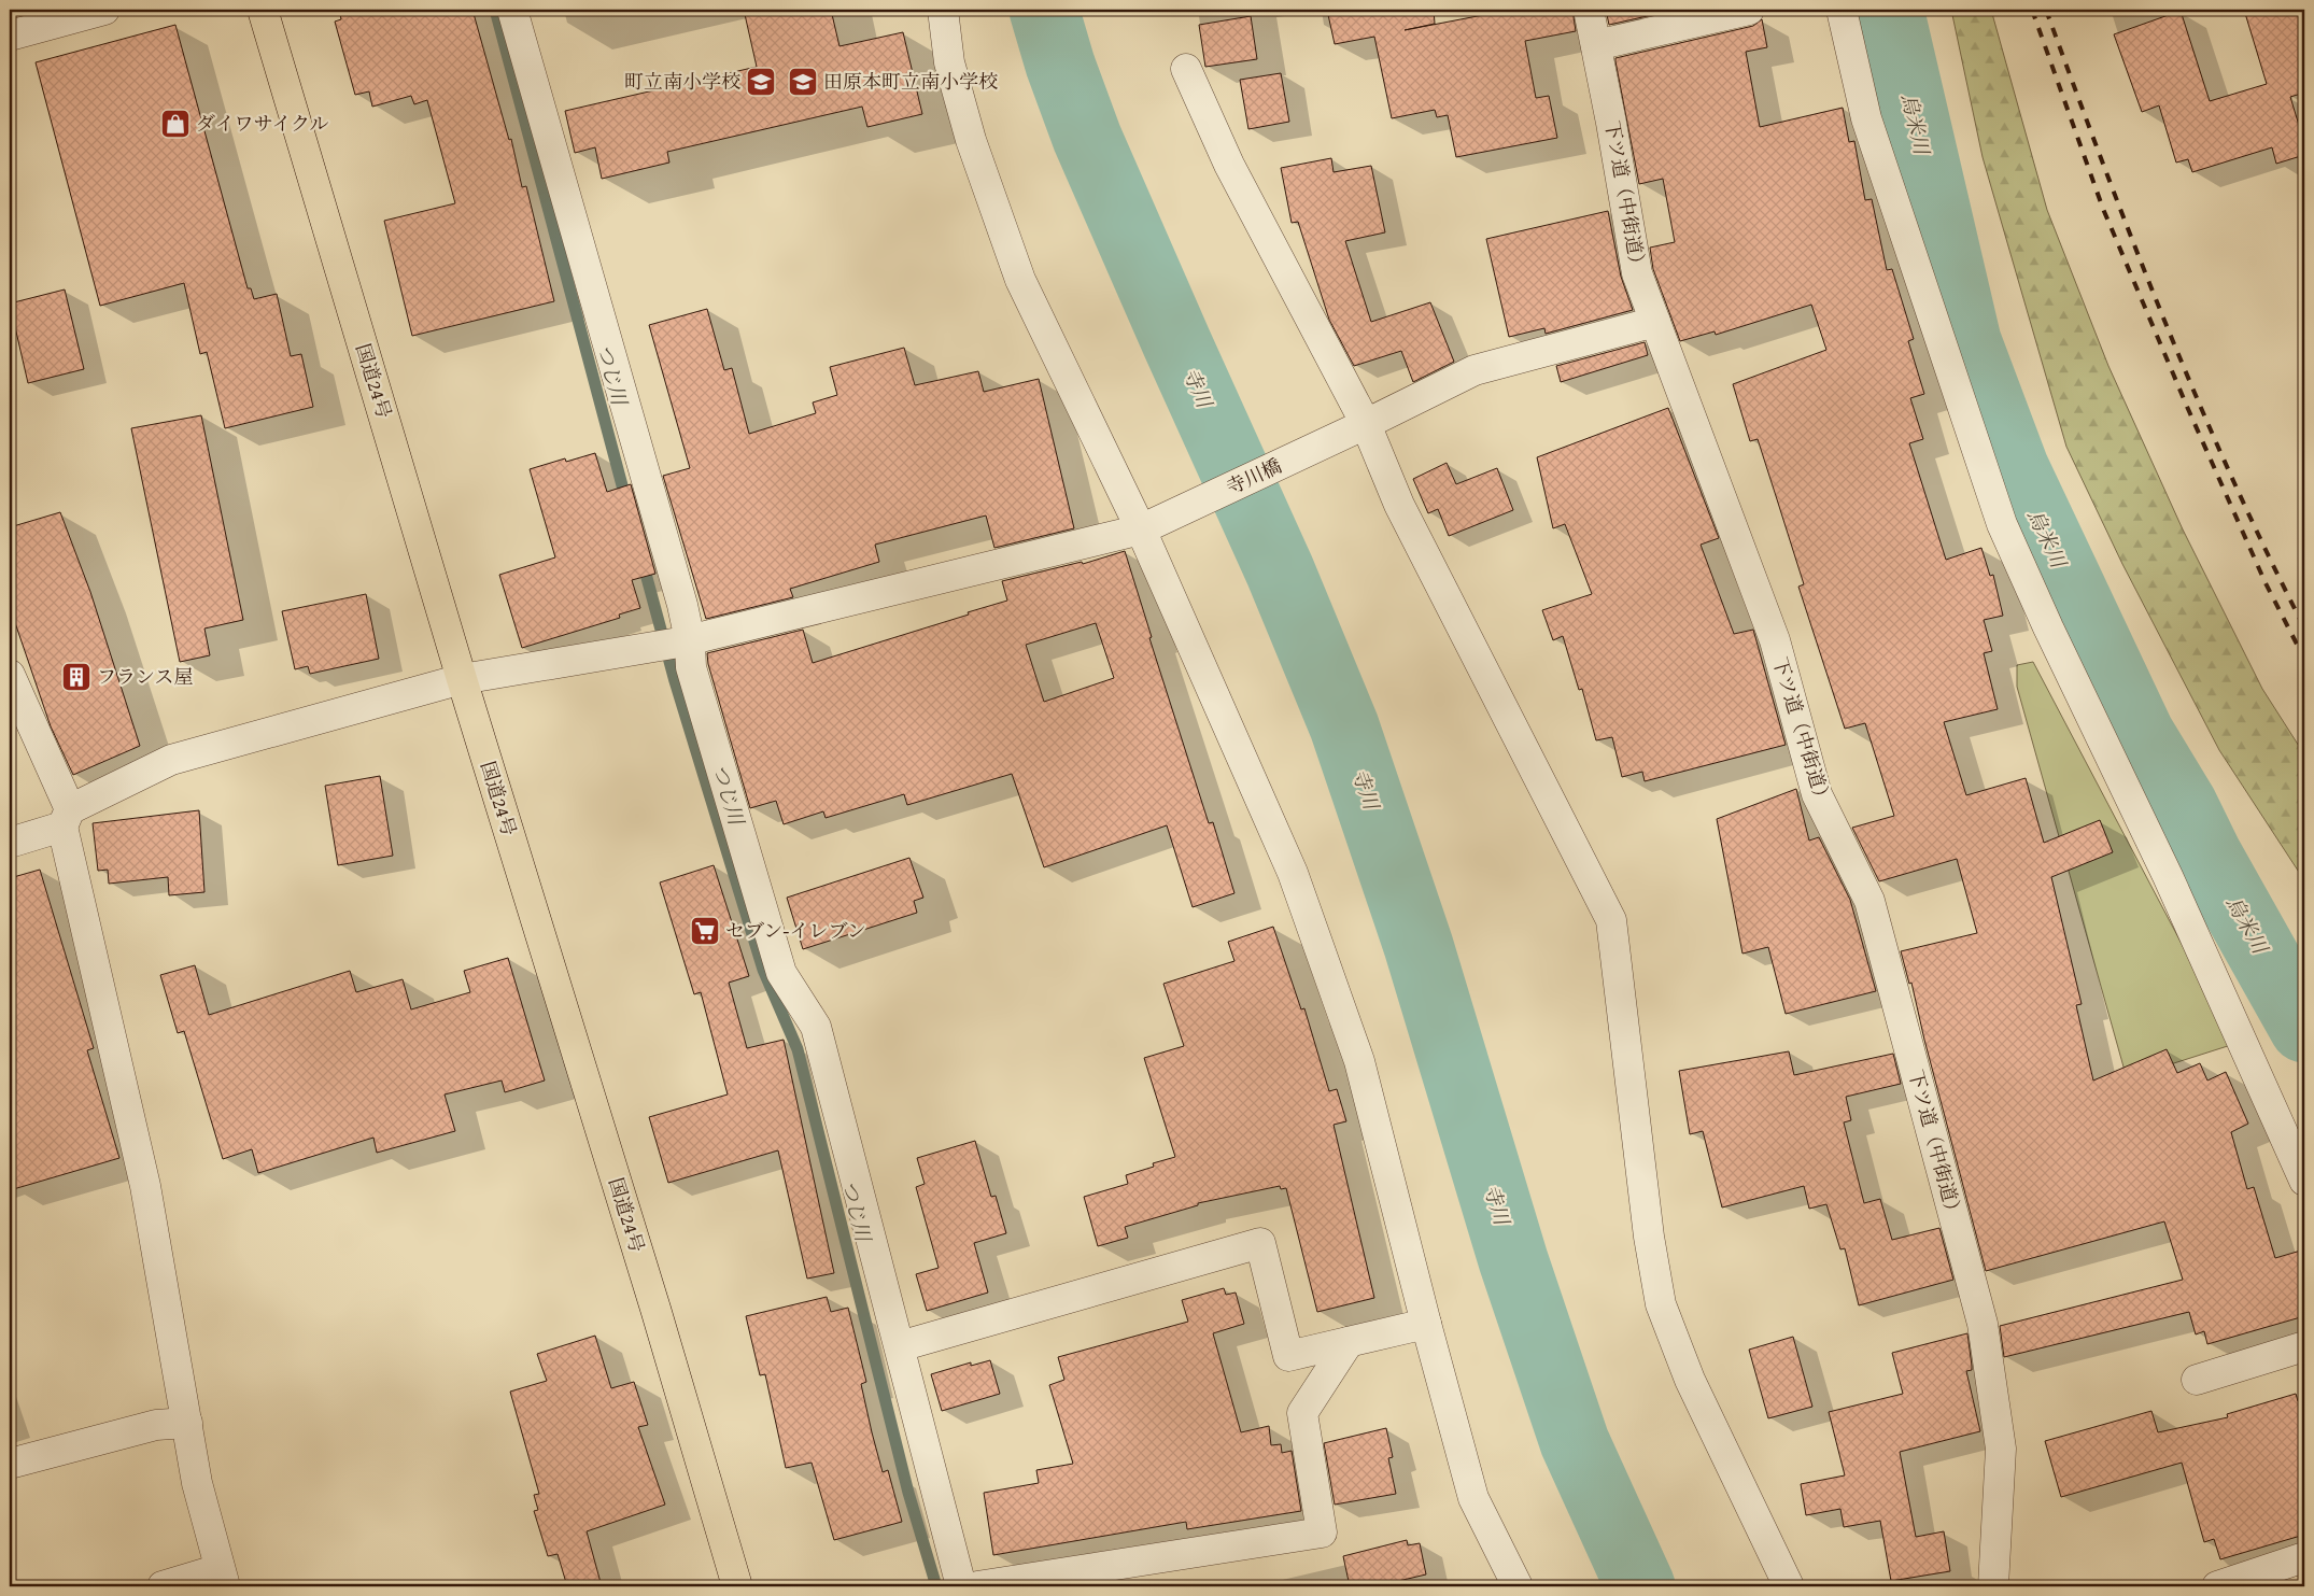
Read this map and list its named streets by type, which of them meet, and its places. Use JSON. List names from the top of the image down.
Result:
{
  "streets": {
    "highway": ["国道24号"],
    "street": ["下ツ道（中街道）", "寺川橋"]
  },
  "crossings": [
    ["下ツ道（中街道）", "寺川橋"],
    ["国道24号", "寺川橋"]
  ],
  "water": ["烏米川", "つじ川", "寺川"],
  "places": {
    "school or university": ["町立南小学校", "田原本町立南小学校"],
    "shop": ["ダイワサイクル"],
    "building": ["フランス屋"],
    "supermarket": ["セブン-イレブン"]
  }
}
